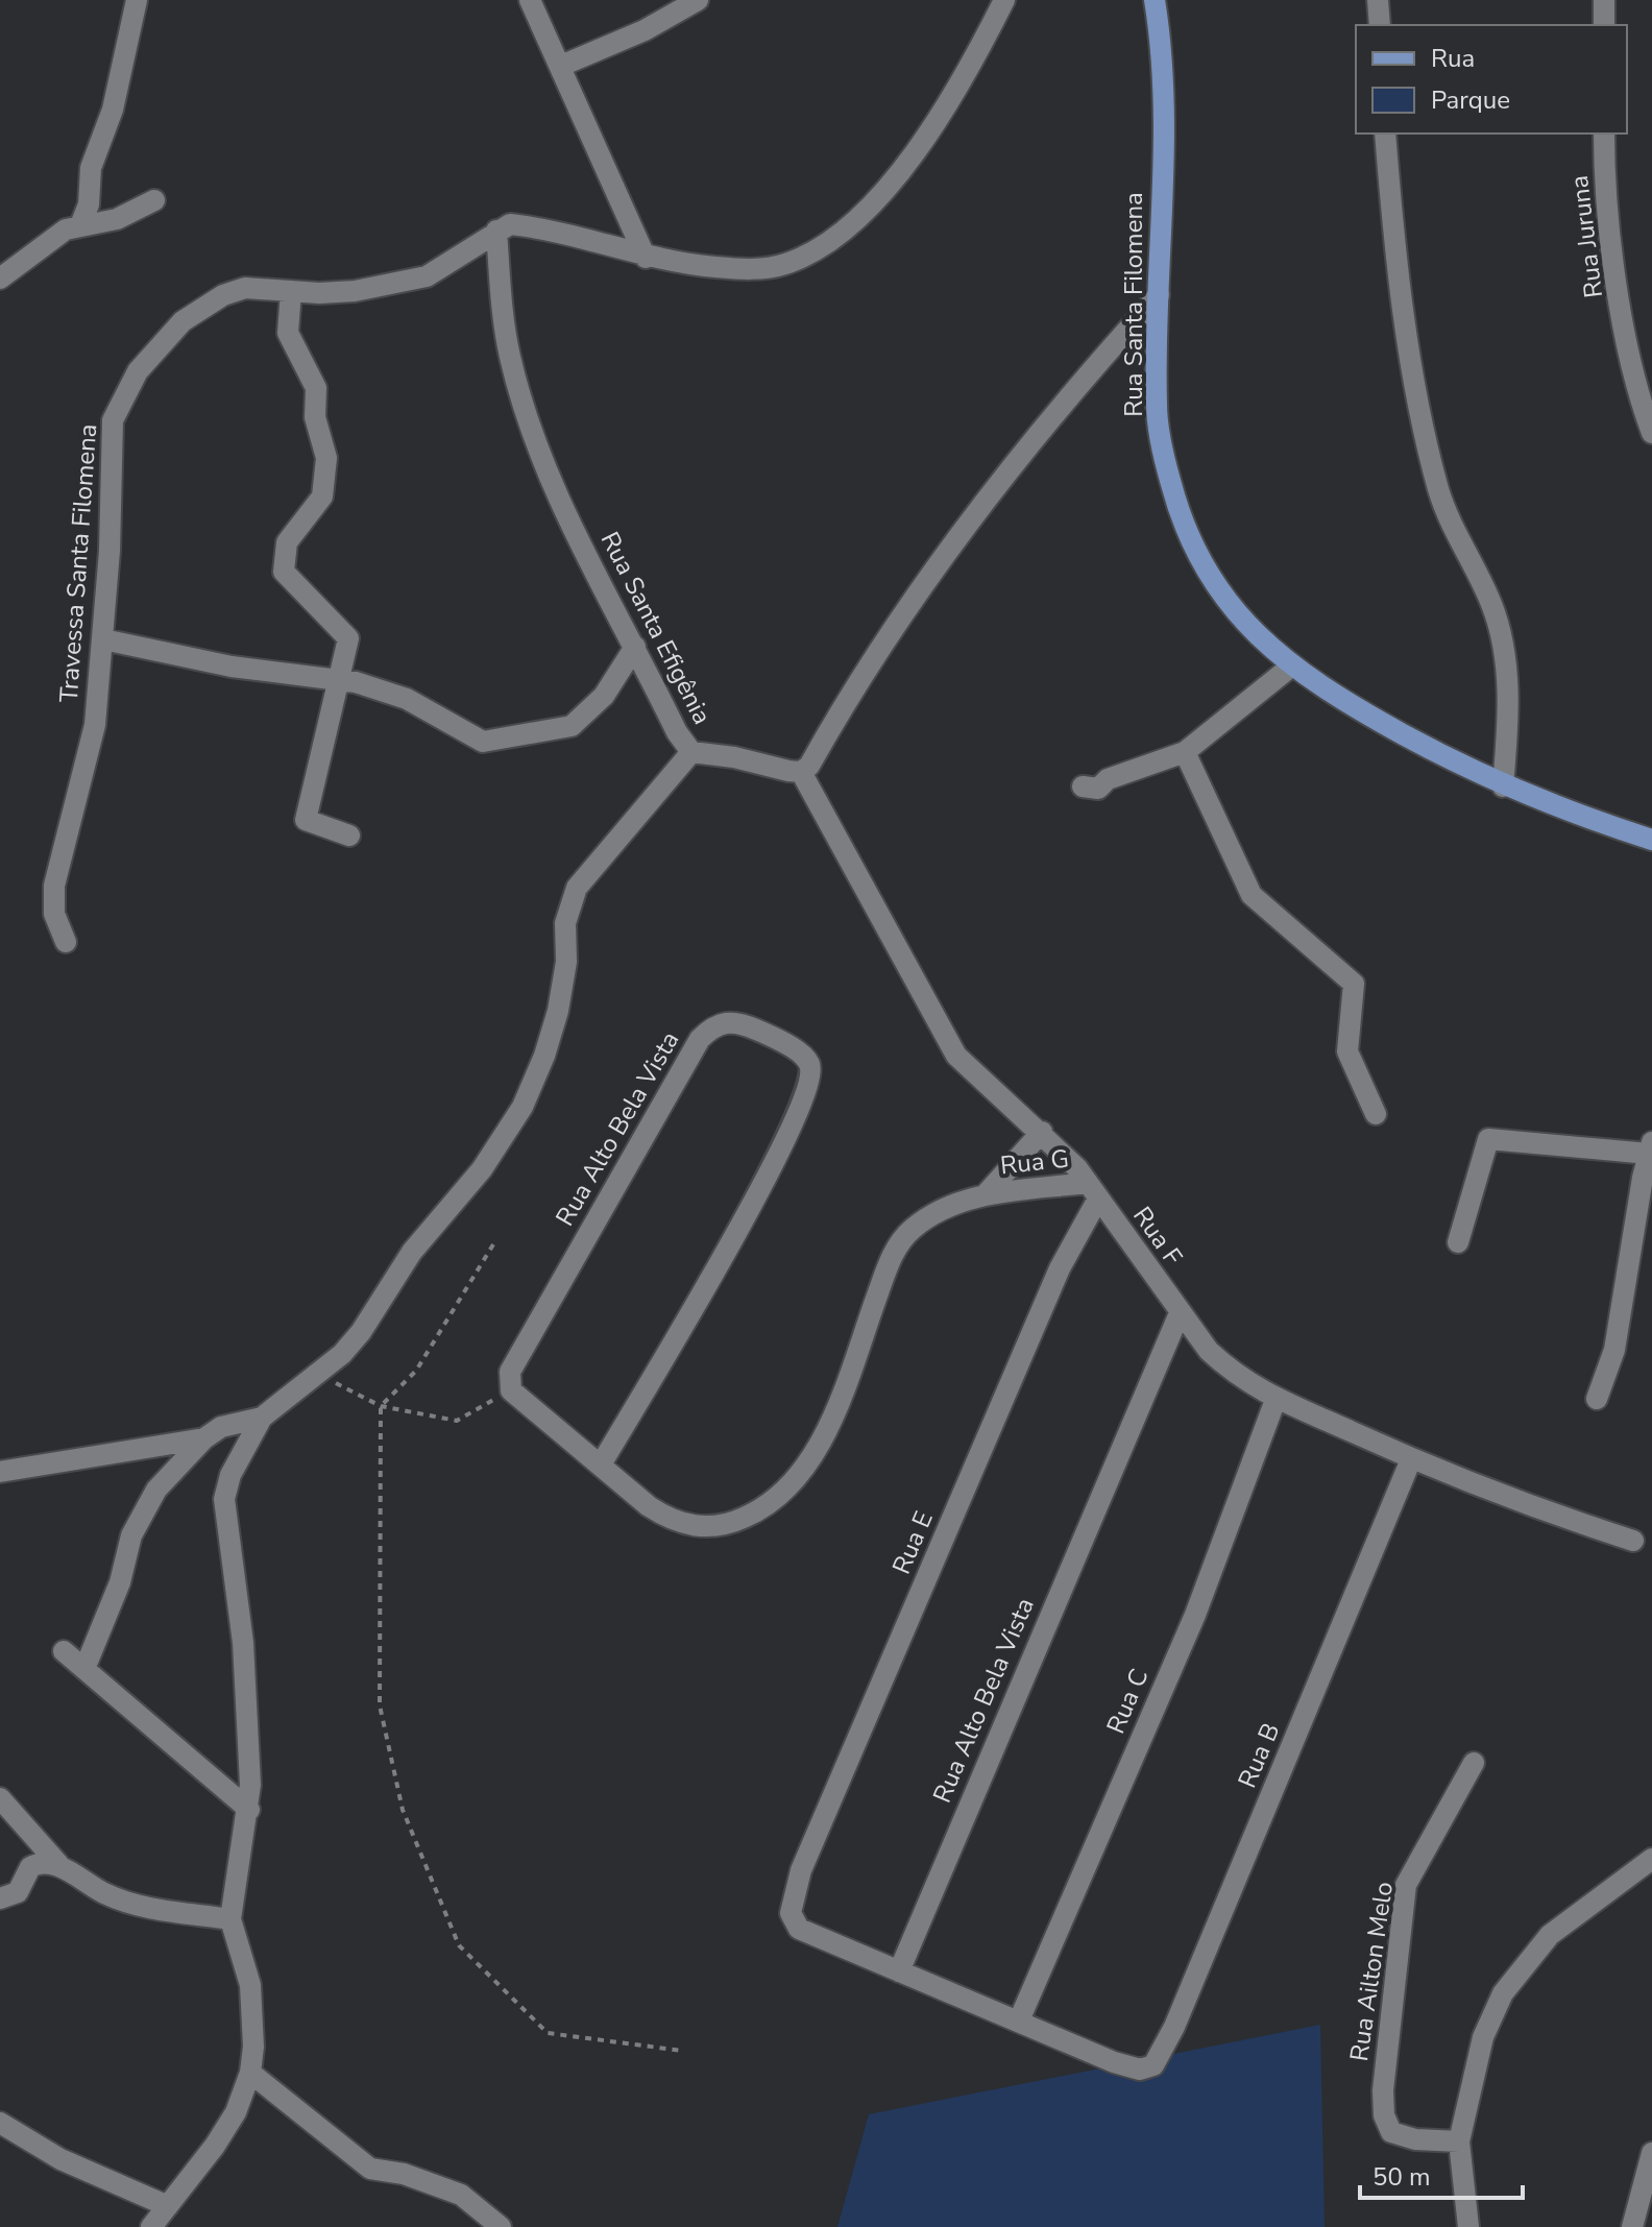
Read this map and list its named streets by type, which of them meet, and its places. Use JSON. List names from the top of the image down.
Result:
{
  "streets": {
    "main road": ["Rua Santa Filomena"],
    "street": [
      "Rua Juruna",
      "Travessa Santa Filomena",
      "Rua Santa Efigênia",
      "Rua Alto Bela Vista",
      "Rua G",
      "Rua F",
      "Rua E",
      "Rua C",
      "Rua B",
      "Rua Ailton Melo"
    ]
  },
  "crossings": [
    ["Travessa Santa Filomena", "Rua Santa Efigênia"],
    ["Rua Santa Efigênia", "Rua F"],
    ["Rua Alto Bela Vista", "Rua F"],
    ["Rua Alto Bela Vista", "Rua E"],
    ["Rua G", "Rua F"],
    ["Rua G", "Rua E"],
    ["Rua F", "Rua E"],
    ["Rua F", "Rua C"],
    ["Rua F", "Rua B"],
    ["Rua C", "Rua B"]
  ],
  "legend": ["Rua", "Parque"],
  "scale_bar": "50 m"
}
